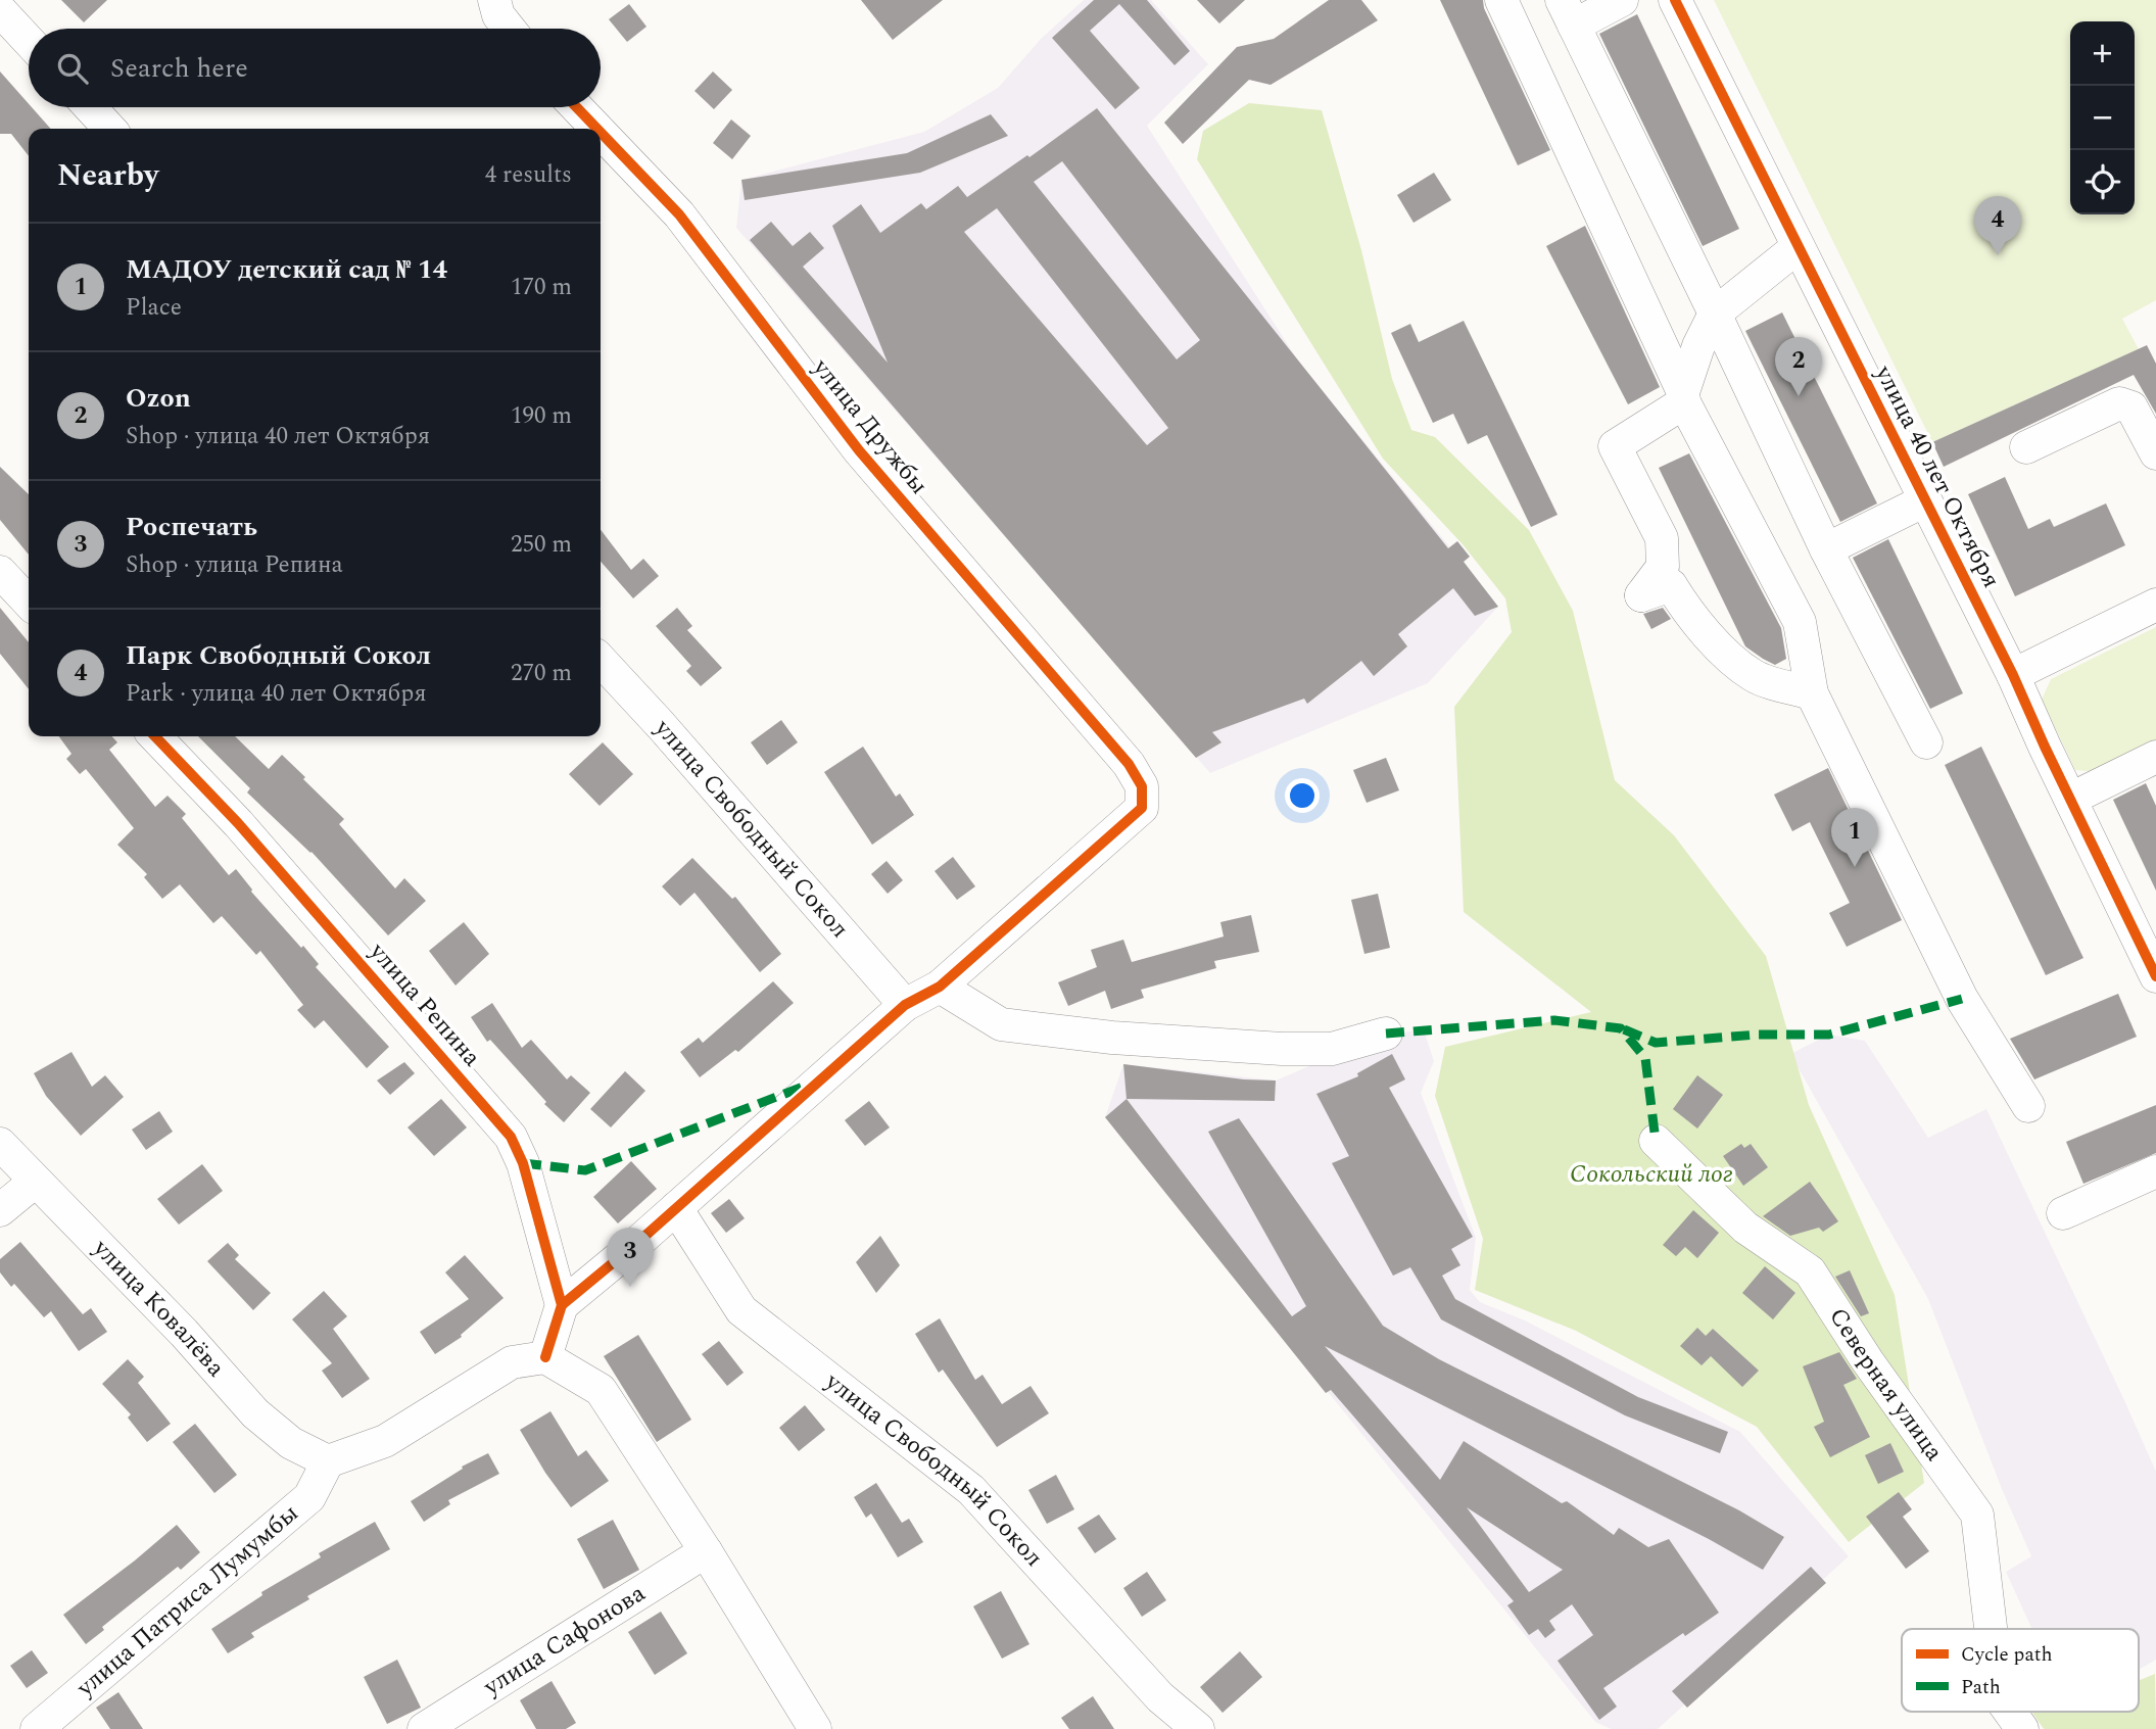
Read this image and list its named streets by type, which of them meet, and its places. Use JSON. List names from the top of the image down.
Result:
{
  "streets": {
    "street": [
      "улица Дружбы",
      "улица 40 лет Октября",
      "улица Свободный Сокол",
      "улица Репина",
      "улица Ковалёва",
      "Северная улица",
      "улица Патриса Лумумбы",
      "улица Сафонова"
    ]
  },
  "crossings": [
    ["улица Ковалёва", "улица Патриса Лумумбы"]
  ],
  "parks": ["Сокольский лог"],
  "legend": ["Cycle path", "Path"],
  "page": {
    "map_buttons": ["+", "−"],
    "search": "Search here",
    "heading": ["Nearby", "4 results"],
    "pins": [
      "4",
      "2",
      "1",
      "3"
    ],
    "list": [
      {
        "mark": "1",
        "name": "МАДОУ детский сад № 14",
        "note": "Place",
        "value": "170 m"
      },
      {
        "mark": "2",
        "name": "Ozon",
        "note": "Shop · улица 40 лет Октября",
        "value": "190 m"
      },
      {
        "mark": "3",
        "name": "Роспечать",
        "note": "Shop · улица Репина",
        "value": "250 m"
      },
      {
        "mark": "4",
        "name": "Парк Свободный Сокол",
        "note": "Park · улица 40 лет Октября",
        "value": "270 m"
      }
    ]
  }
}
